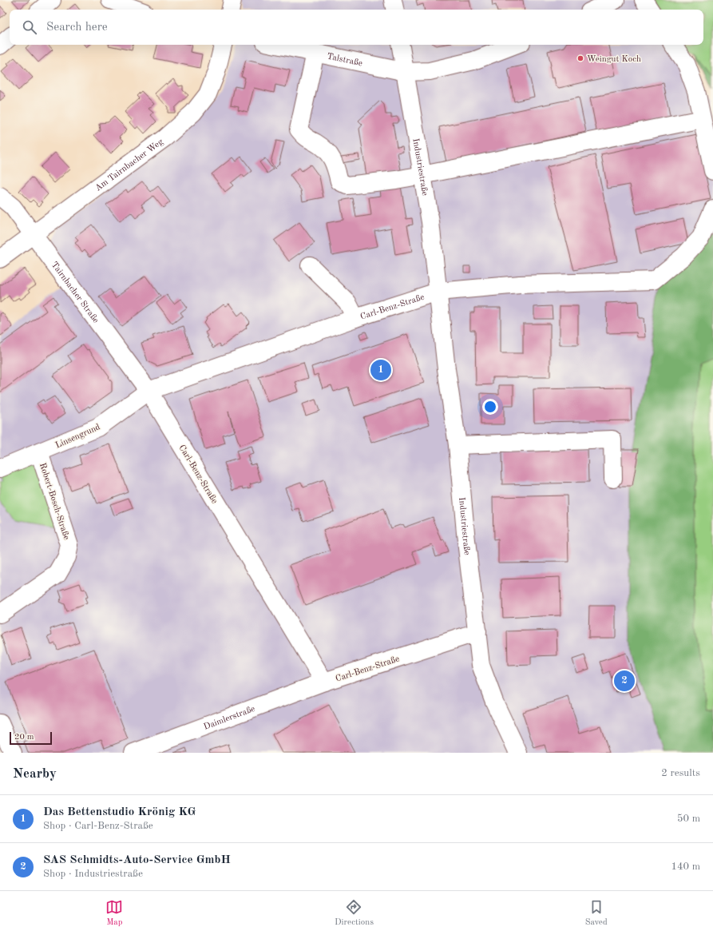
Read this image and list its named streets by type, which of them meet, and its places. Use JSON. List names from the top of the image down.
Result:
{
  "streets": {
    "street": [
      "Talstraße",
      "Am Tairnbacher Weg",
      "Industriestraße",
      "Tairnbacher Straße",
      "Carl-Benz-Straße",
      "Linsengrund",
      "Robert-Bosch-Straße",
      "Daimlerstraße"
    ]
  },
  "crossings": [
    ["Talstraße", "Industriestraße"],
    ["Am Tairnbacher Weg", "Tairnbacher Straße"],
    ["Industriestraße", "Carl-Benz-Straße"],
    ["Tairnbacher Straße", "Carl-Benz-Straße"],
    ["Tairnbacher Straße", "Linsengrund"],
    ["Carl-Benz-Straße", "Linsengrund"],
    ["Carl-Benz-Straße", "Daimlerstraße"],
    ["Linsengrund", "Robert-Bosch-Straße"]
  ],
  "places": ["Weingut Koch"],
  "scale_bar": "20 m",
  "page": {
    "search": "Search here",
    "pins": ["1", "2"],
    "scale": "20 m",
    "heading": ["Nearby", "2 results"],
    "list": [
      {
        "mark": "1",
        "name": "Das Bettenstudio Krönig KG",
        "note": "Shop · Carl-Benz-Straße",
        "value": "50 m"
      },
      {
        "mark": "2",
        "name": "SAS Schmidts-Auto-Service GmbH",
        "note": "Shop · Industriestraße",
        "value": "140 m"
      }
    ],
    "nav": ["Map", "Directions", "Saved"]
  }
}
